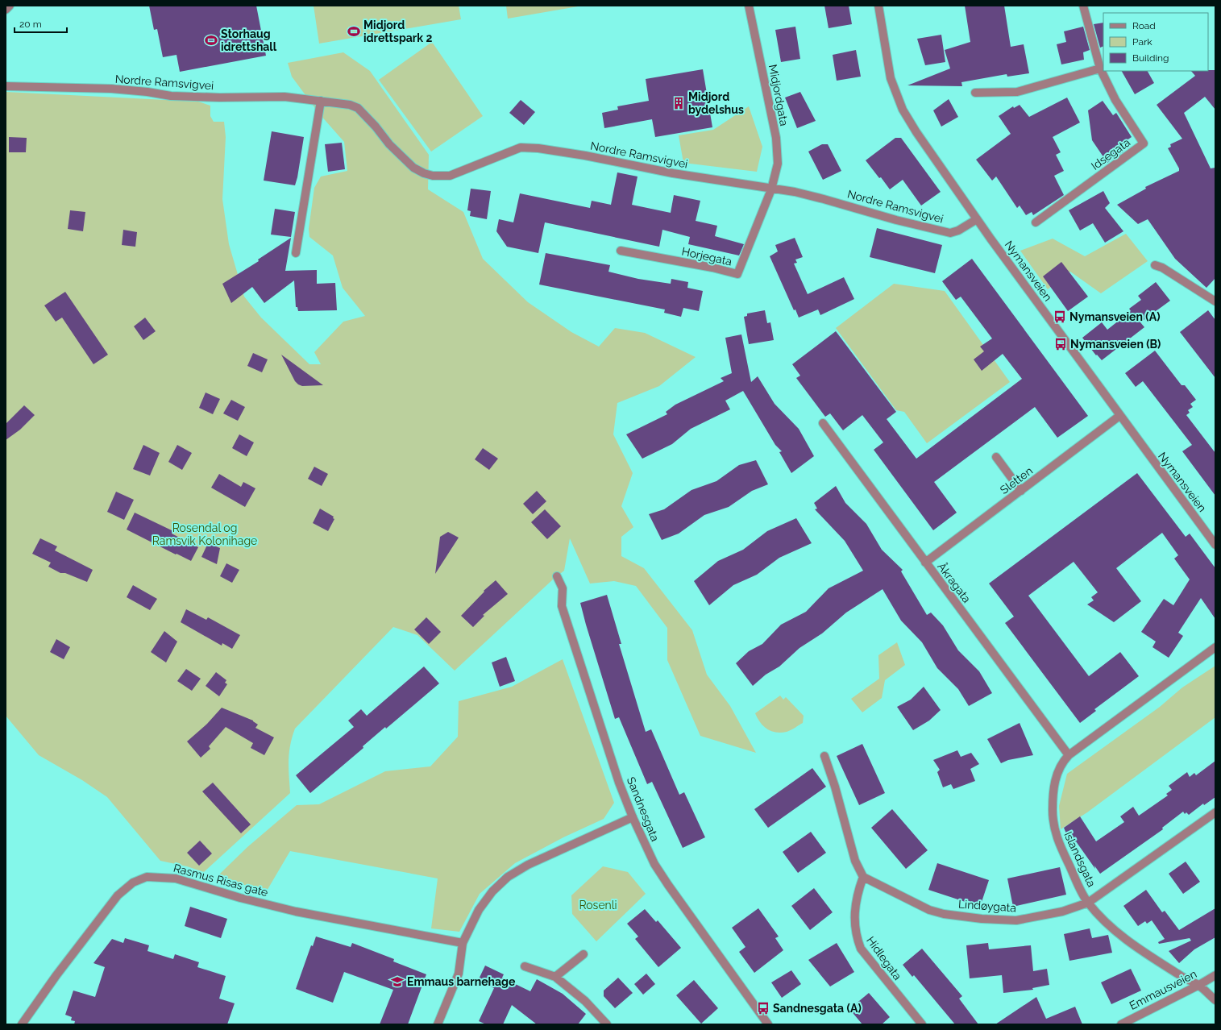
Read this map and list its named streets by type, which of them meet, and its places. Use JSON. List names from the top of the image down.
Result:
{
  "streets": {
    "street": [
      "Nordre Ramsvigvei",
      "Midjordgata",
      "Idsegata",
      "Horjegata",
      "Nymansveien",
      "Sletten",
      "Åkragata",
      "Sandnesgata",
      "Islandsgata",
      "Rasmus Risas gate",
      "Lindøygata",
      "Hidlegata",
      "Emmausveien"
    ]
  },
  "crossings": [
    ["Nordre Ramsvigvei", "Midjordgata"],
    ["Nordre Ramsvigvei", "Horjegata"],
    ["Nordre Ramsvigvei", "Nymansveien"],
    ["Midjordgata", "Horjegata"],
    ["Nymansveien", "Sletten"],
    ["Sletten", "Åkragata"],
    ["Åkragata", "Islandsgata"],
    ["Islandsgata", "Lindøygata"],
    ["Islandsgata", "Emmausveien"],
    ["Lindøygata", "Hidlegata"]
  ],
  "parks": ["Rosendal og Ramsvik Kolonihage", "Rosenli"],
  "places": {
    "sports": ["Midjord idrettspark 2", "Storhaug idrettshall"],
    "building": ["Midjord bydelshus"],
    "bus stop": ["Nymansveien (A)", "Nymansveien (B)", "Sandnesgata (A)"],
    "school or university": ["Emmaus barnehage"]
  },
  "legend": ["Road", "Park", "Building"],
  "scale_bar": "20 m"
}
